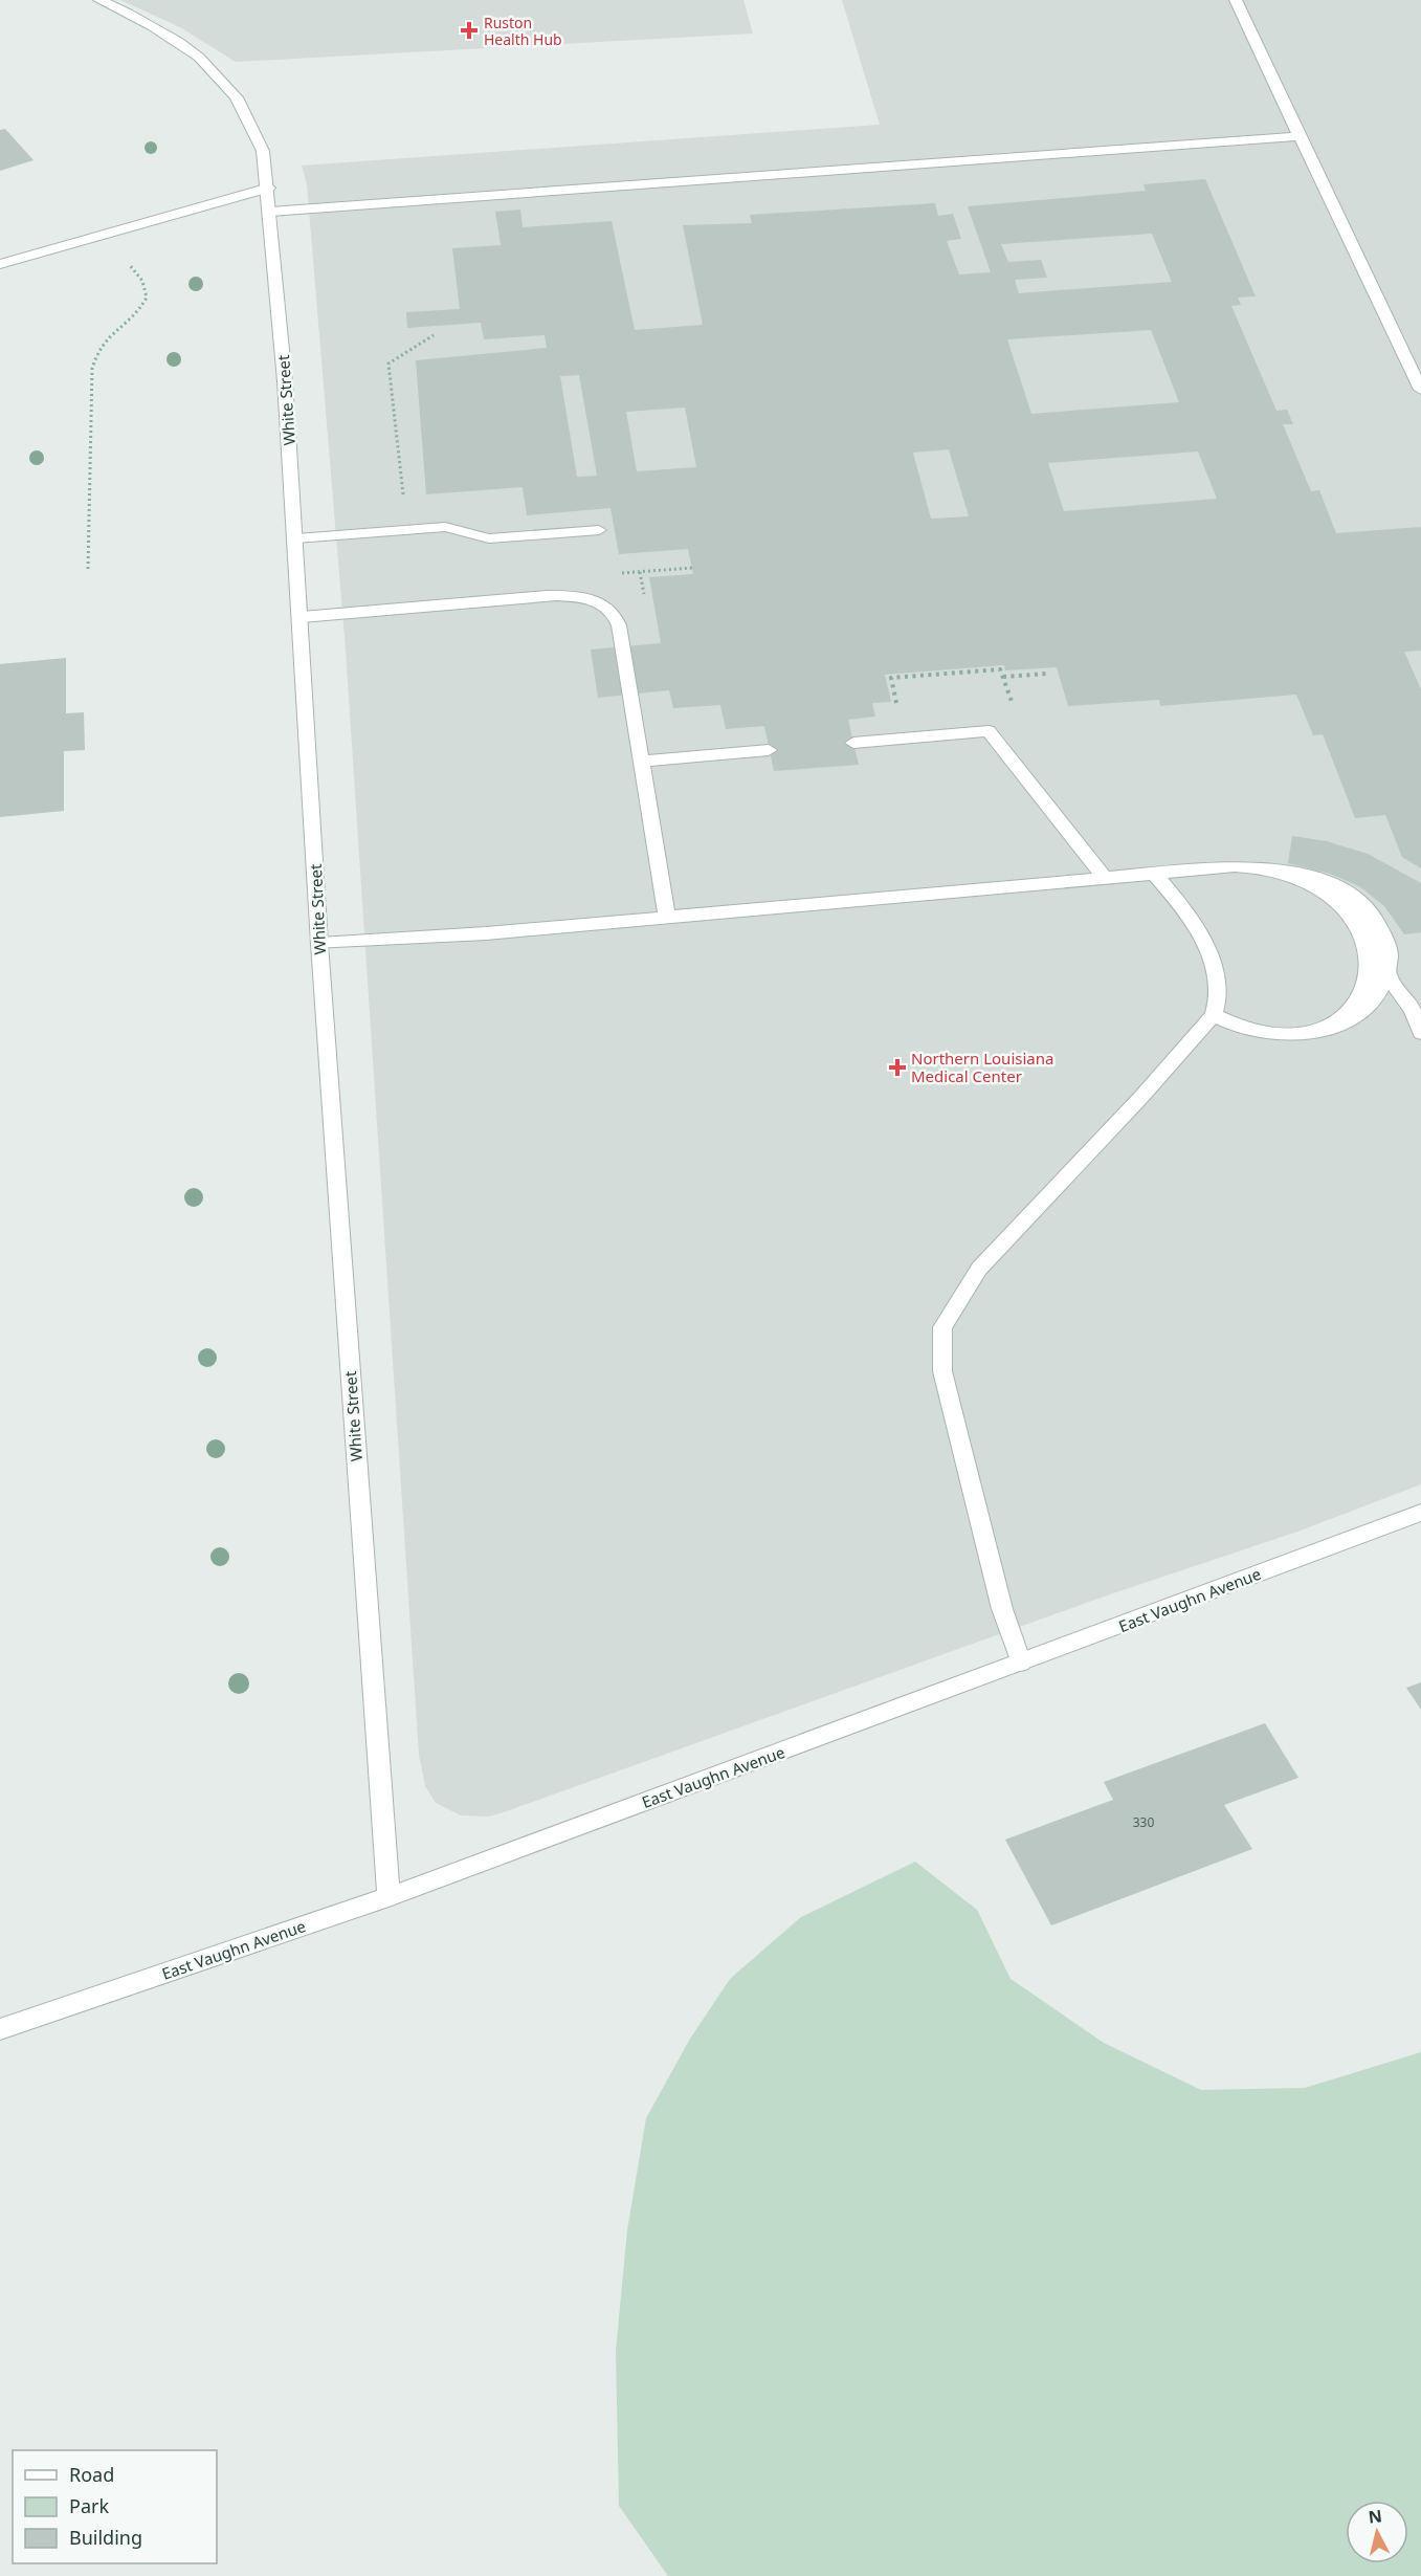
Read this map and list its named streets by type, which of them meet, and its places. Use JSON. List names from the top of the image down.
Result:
{
  "streets": {
    "street": ["White Street", "East Vaughn Avenue"]
  },
  "crossings": [
    ["White Street", "East Vaughn Avenue"]
  ],
  "places": {
    "health": ["Ruston Health Hub", "Northern Louisiana Medical Center"]
  },
  "house_numbers": ["330"],
  "legend": ["Road", "Park", "Building"],
  "north": "top"
}
